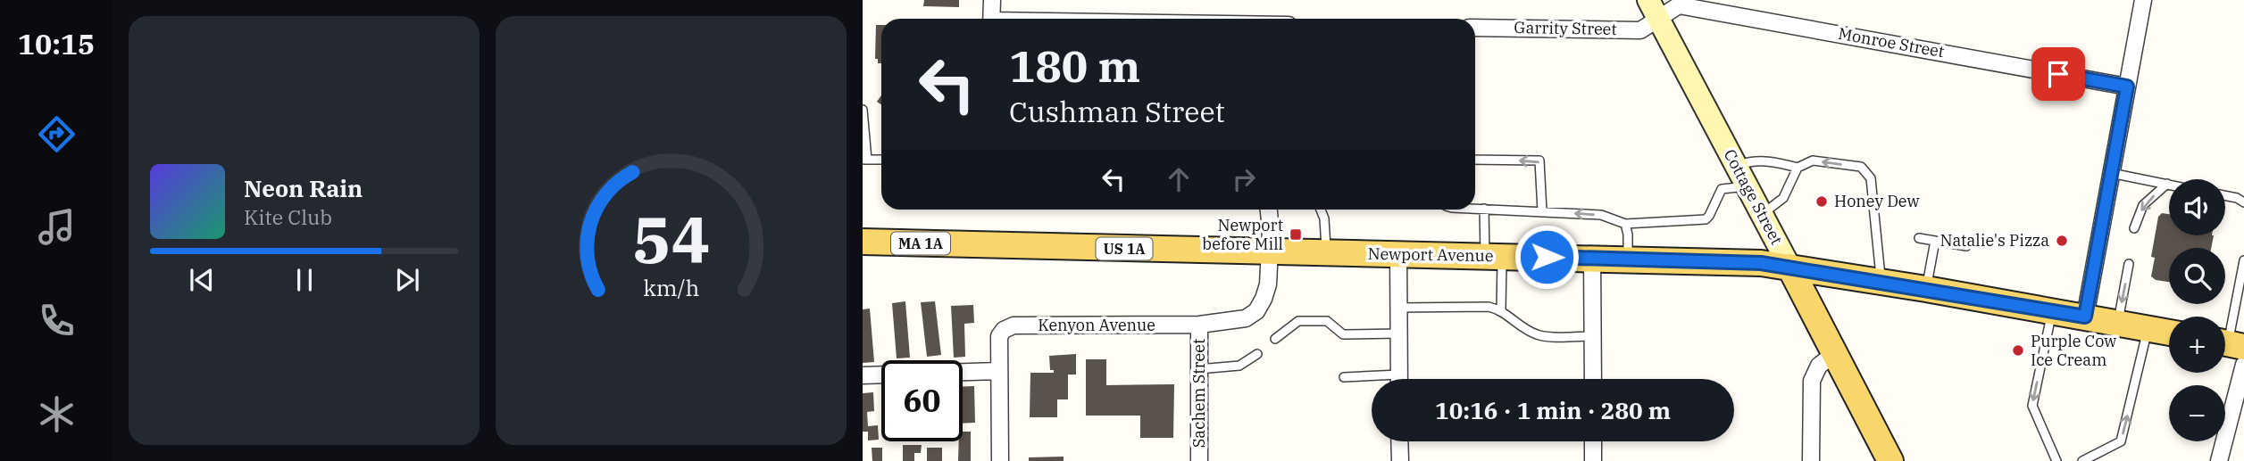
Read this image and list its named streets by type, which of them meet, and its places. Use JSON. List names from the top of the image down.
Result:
{
  "streets": {
    "main road": [
      "Cottage Street",
      "MA 1A",
      "US 1A",
      "Newport Avenue"
    ],
    "street": [
      "Garrity Street",
      "Monroe Street",
      "Kenyon Avenue",
      "Sachem Street"
    ]
  },
  "crossings": [
    ["Garrity Street", "Monroe Street"],
    ["Garrity Street", "Cottage Street"],
    ["Monroe Street", "Cottage Street"],
    ["Cottage Street", "Newport Avenue"],
    ["Newport Avenue", "Kenyon Avenue"],
    ["Kenyon Avenue", "Sachem Street"]
  ],
  "places": {
    "other": ["Honey Dew", "Natalie's Pizza", "Purple Cow Ice Cream"],
    "transit": ["Newport before Mill"]
  },
  "page": {
    "tabs": "10:15",
    "turn": ["180 m", "Cushman Street"],
    "song": ["Neon Rain", "Kite Club"],
    "map_buttons": ["+", "−"],
    "limit": "60",
    "trip": "10:16 · 1 min · 280 m",
    "gauge": ["54", "km/h"]
  }
}
